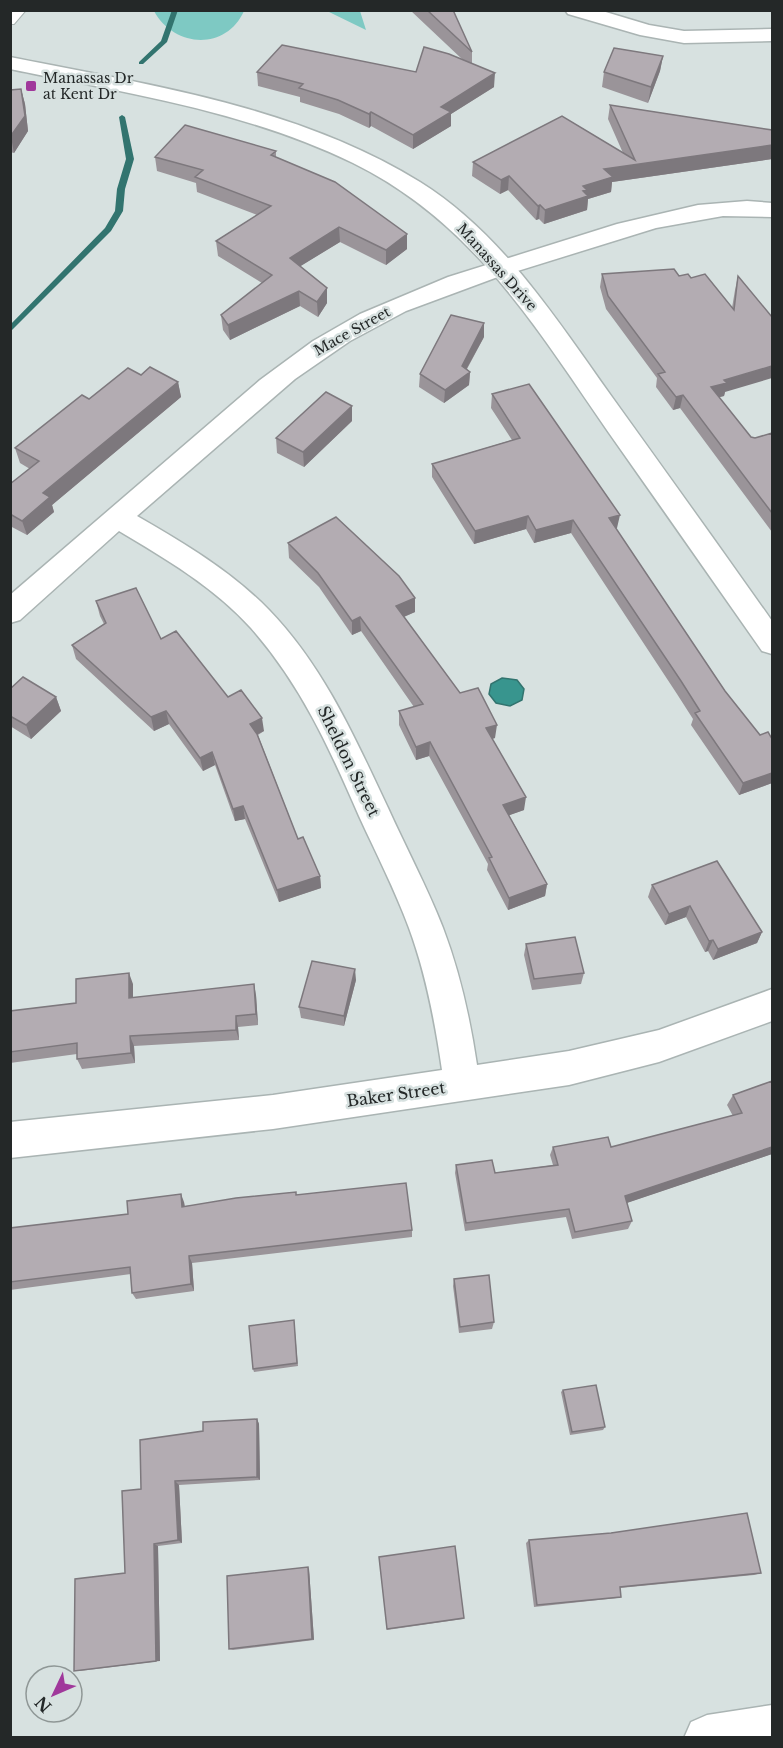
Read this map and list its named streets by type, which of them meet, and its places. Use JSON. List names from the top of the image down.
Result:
{
  "streets": {
    "street": [
      "Manassas Drive",
      "Mace Street",
      "Sheldon Street",
      "Baker Street"
    ]
  },
  "crossings": [
    ["Manassas Drive", "Mace Street"],
    ["Mace Street", "Sheldon Street"],
    ["Sheldon Street", "Baker Street"]
  ],
  "places": {
    "transit": ["Manassas Dr at Kent Dr"]
  },
  "north": "bottom left"
}
